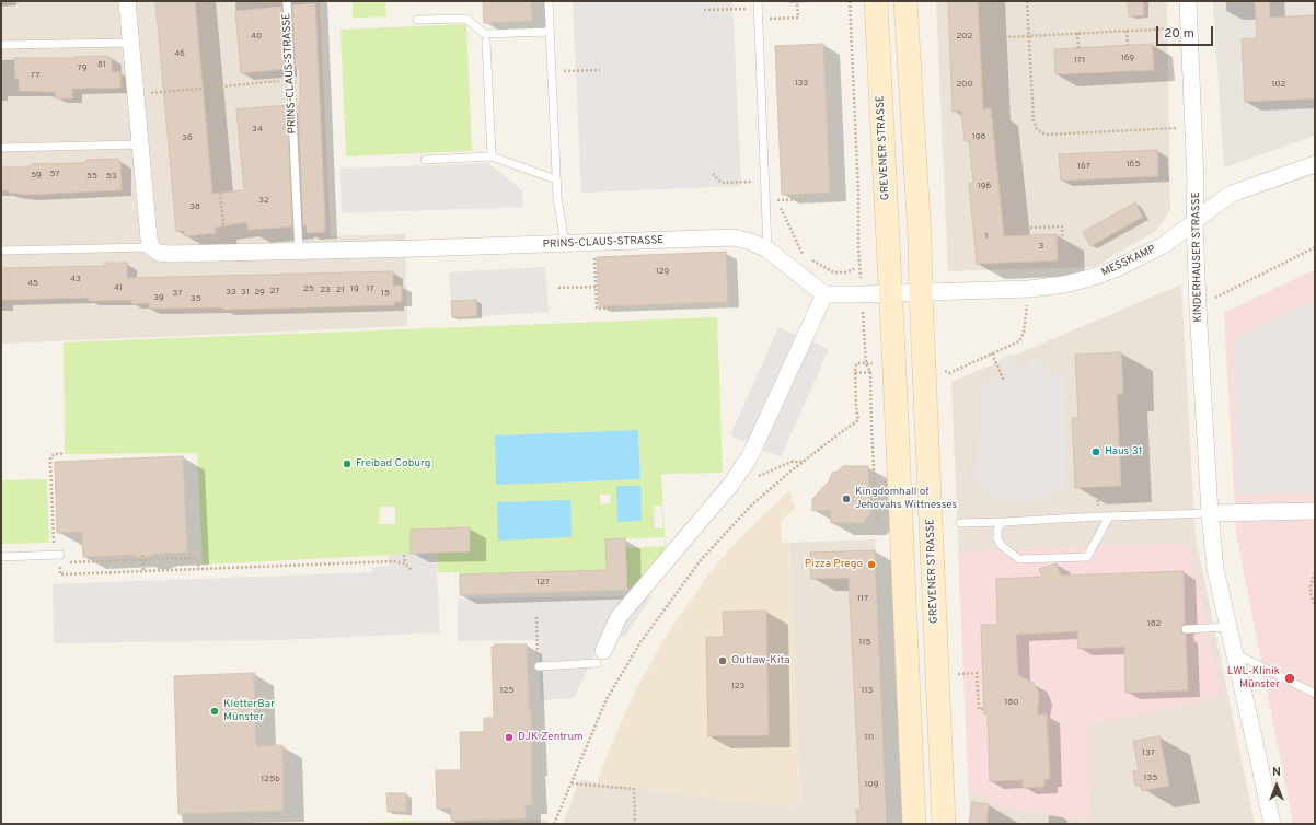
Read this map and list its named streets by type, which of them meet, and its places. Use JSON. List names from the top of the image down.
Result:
{
  "streets": {
    "main road": ["GREVENER STRASSE"],
    "street": ["PRINS-CLAUS-STRASSE", "KINDERHAUSER STRASSE", "MESSKAMP"]
  },
  "crossings": [
    ["GREVENER STRASSE", "MESSKAMP"],
    ["KINDERHAUSER STRASSE", "MESSKAMP"]
  ],
  "places": [
    "Haus 31",
    "Freibad Coburg",
    "Kingdomhall of Jehovahs Wittnesses",
    "Pizza Prego",
    "Outlaw-Kita",
    "LWL-Klinik Münster",
    "KletterBar Münster",
    "DJK Zentrum"
  ],
  "house_numbers": [
    "40",
    "202",
    "46",
    "169",
    "171",
    "81",
    "79",
    "77",
    "133",
    "200",
    "102",
    "34",
    "198",
    "36",
    "165",
    "167",
    "57",
    "59",
    "55",
    "53",
    "196",
    "32",
    "38",
    "1",
    "3",
    "129",
    "43",
    "45",
    "41",
    "25",
    "19",
    "17",
    "23",
    "21",
    "27",
    "33",
    "31",
    "29",
    "37",
    "15",
    "39",
    "35",
    "127",
    "117",
    "182",
    "115",
    "123",
    "125",
    "113",
    "180",
    "111",
    "137",
    "135",
    "125b",
    "109"
  ],
  "scale_bar": "20 m",
  "north": "top"
}
